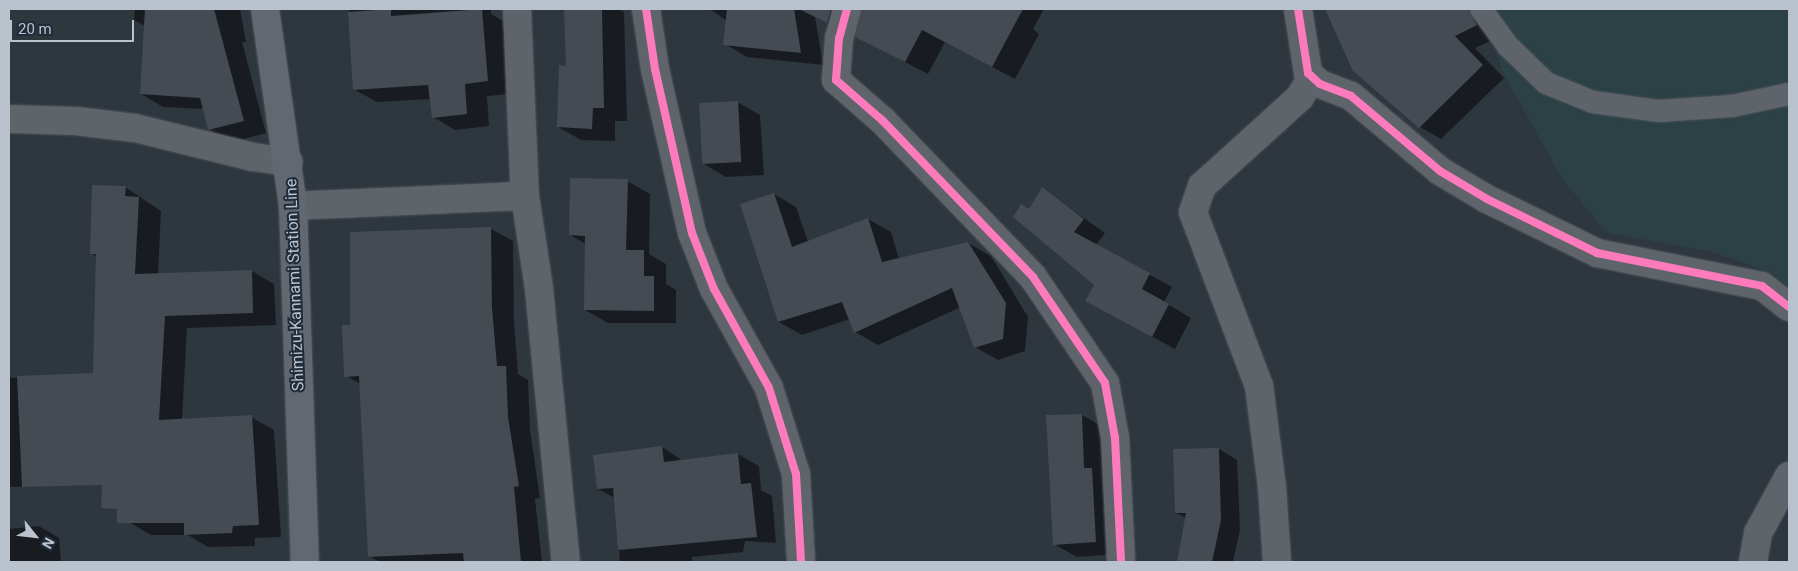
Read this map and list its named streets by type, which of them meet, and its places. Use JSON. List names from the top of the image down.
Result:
{
  "streets": {
    "main road": ["Shimizu-Kannami Station Line"]
  },
  "scale_bar": "20 m",
  "north": "bottom right"
}
